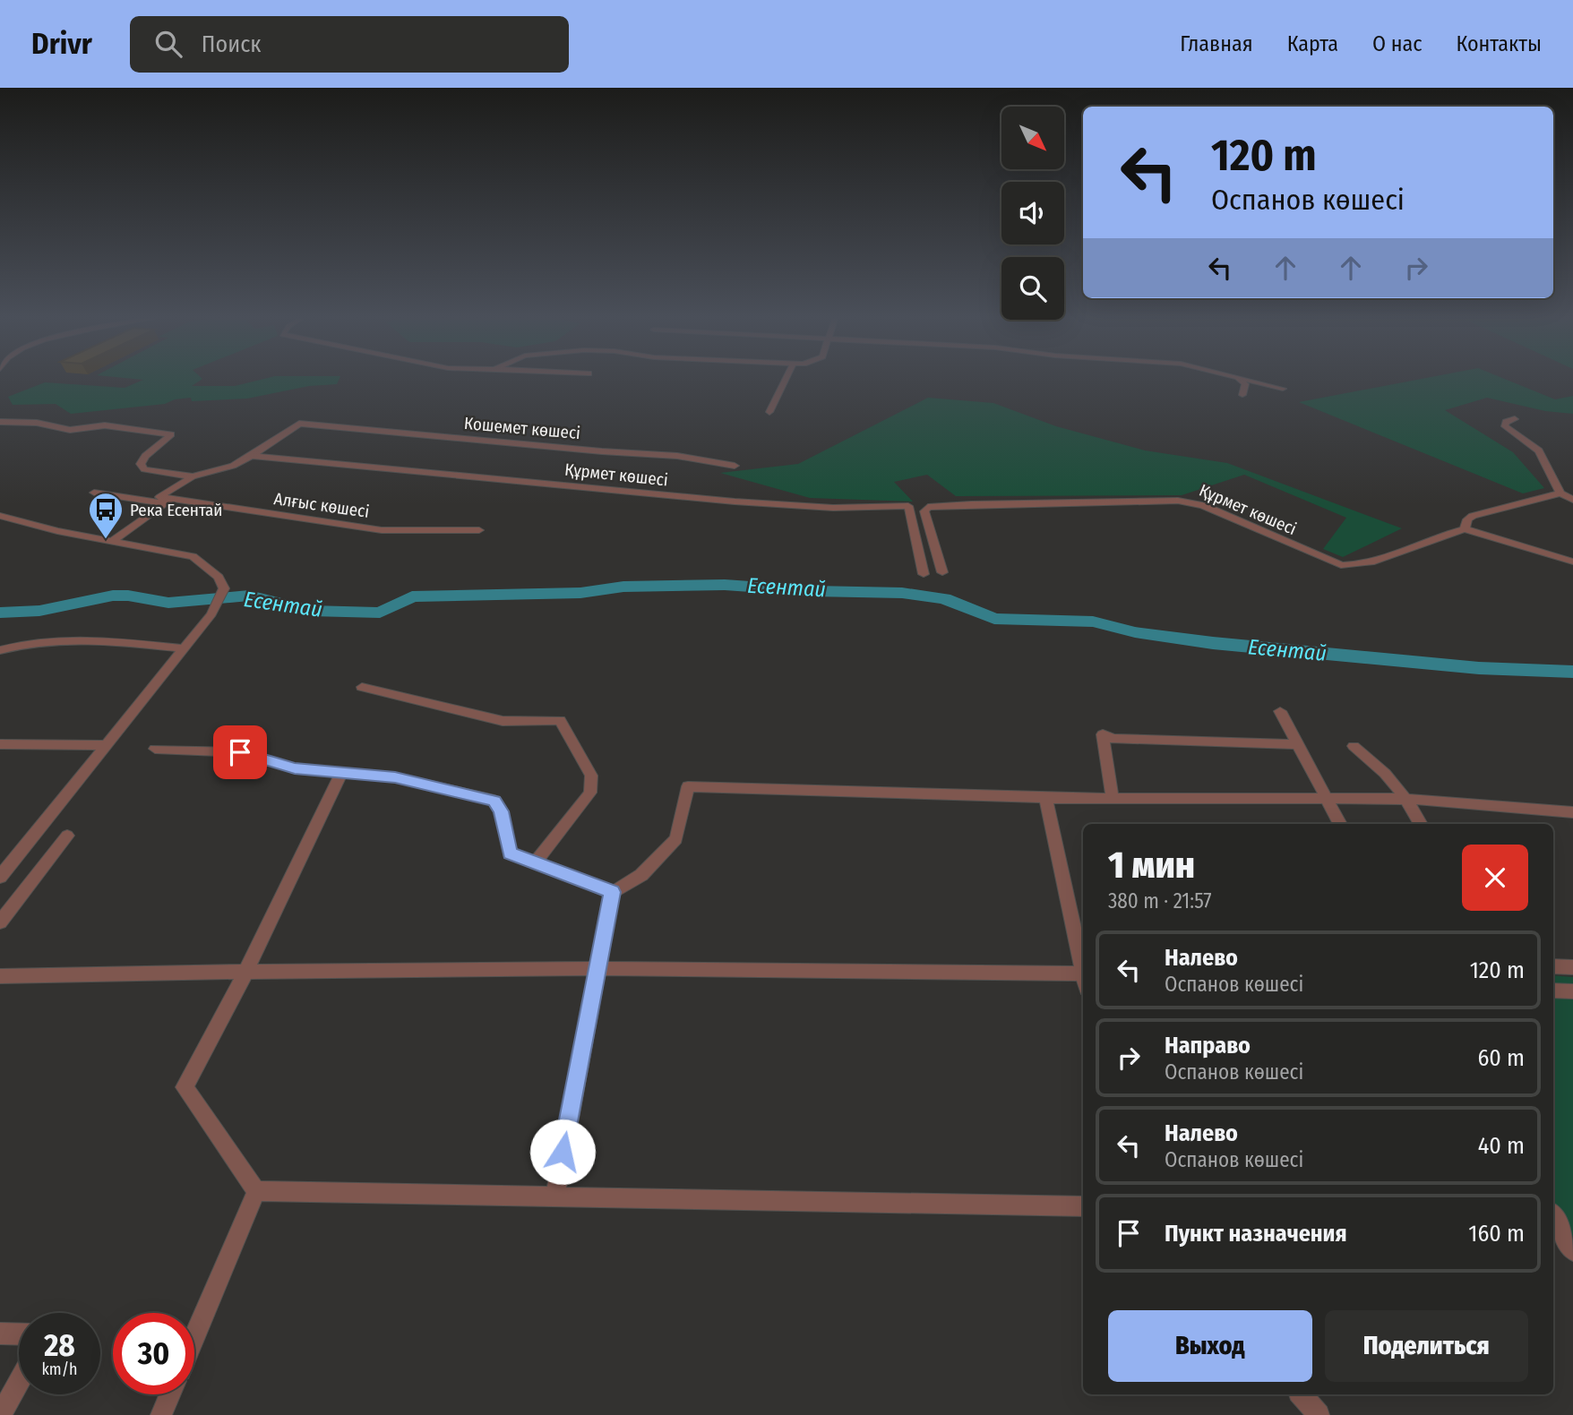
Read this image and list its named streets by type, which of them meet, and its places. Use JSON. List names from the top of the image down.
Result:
{
  "streets": {
    "street": ["Кошемет көшесі", "Құрмет көшесі", "Алғыс көшесі"]
  },
  "crossings": [
    ["Кошемет көшесі", "Құрмет көшесі"],
    ["Кошемет көшесі", "Алғыс көшесі"]
  ],
  "water": ["Есентай"],
  "places": {
    "bus stop": ["Река Есентай"]
  },
  "north": "bottom right",
  "page": {
    "header": "Drivr",
    "search": "Поиск",
    "nav": [
      "Главная",
      "Карта",
      "О нас",
      "Контакты"
    ],
    "turn": ["120 m", "Оспанов көшесі"],
    "heading": ["1 мин", "380 m · 21:57"],
    "list": [
      {
        "name": "Налево",
        "note": "Оспанов көшесі",
        "value": "120 m"
      },
      {
        "name": "Направо",
        "note": "Оспанов көшесі",
        "value": "60 m"
      },
      {
        "name": "Налево",
        "note": "Оспанов көшесі",
        "value": "40 m"
      },
      {
        "name": "Пункт назначения",
        "value": "160 m"
      }
    ],
    "buttons": ["Выход", "Поделиться"],
    "speed": "28 km/h",
    "limit": "30"
  }
}
